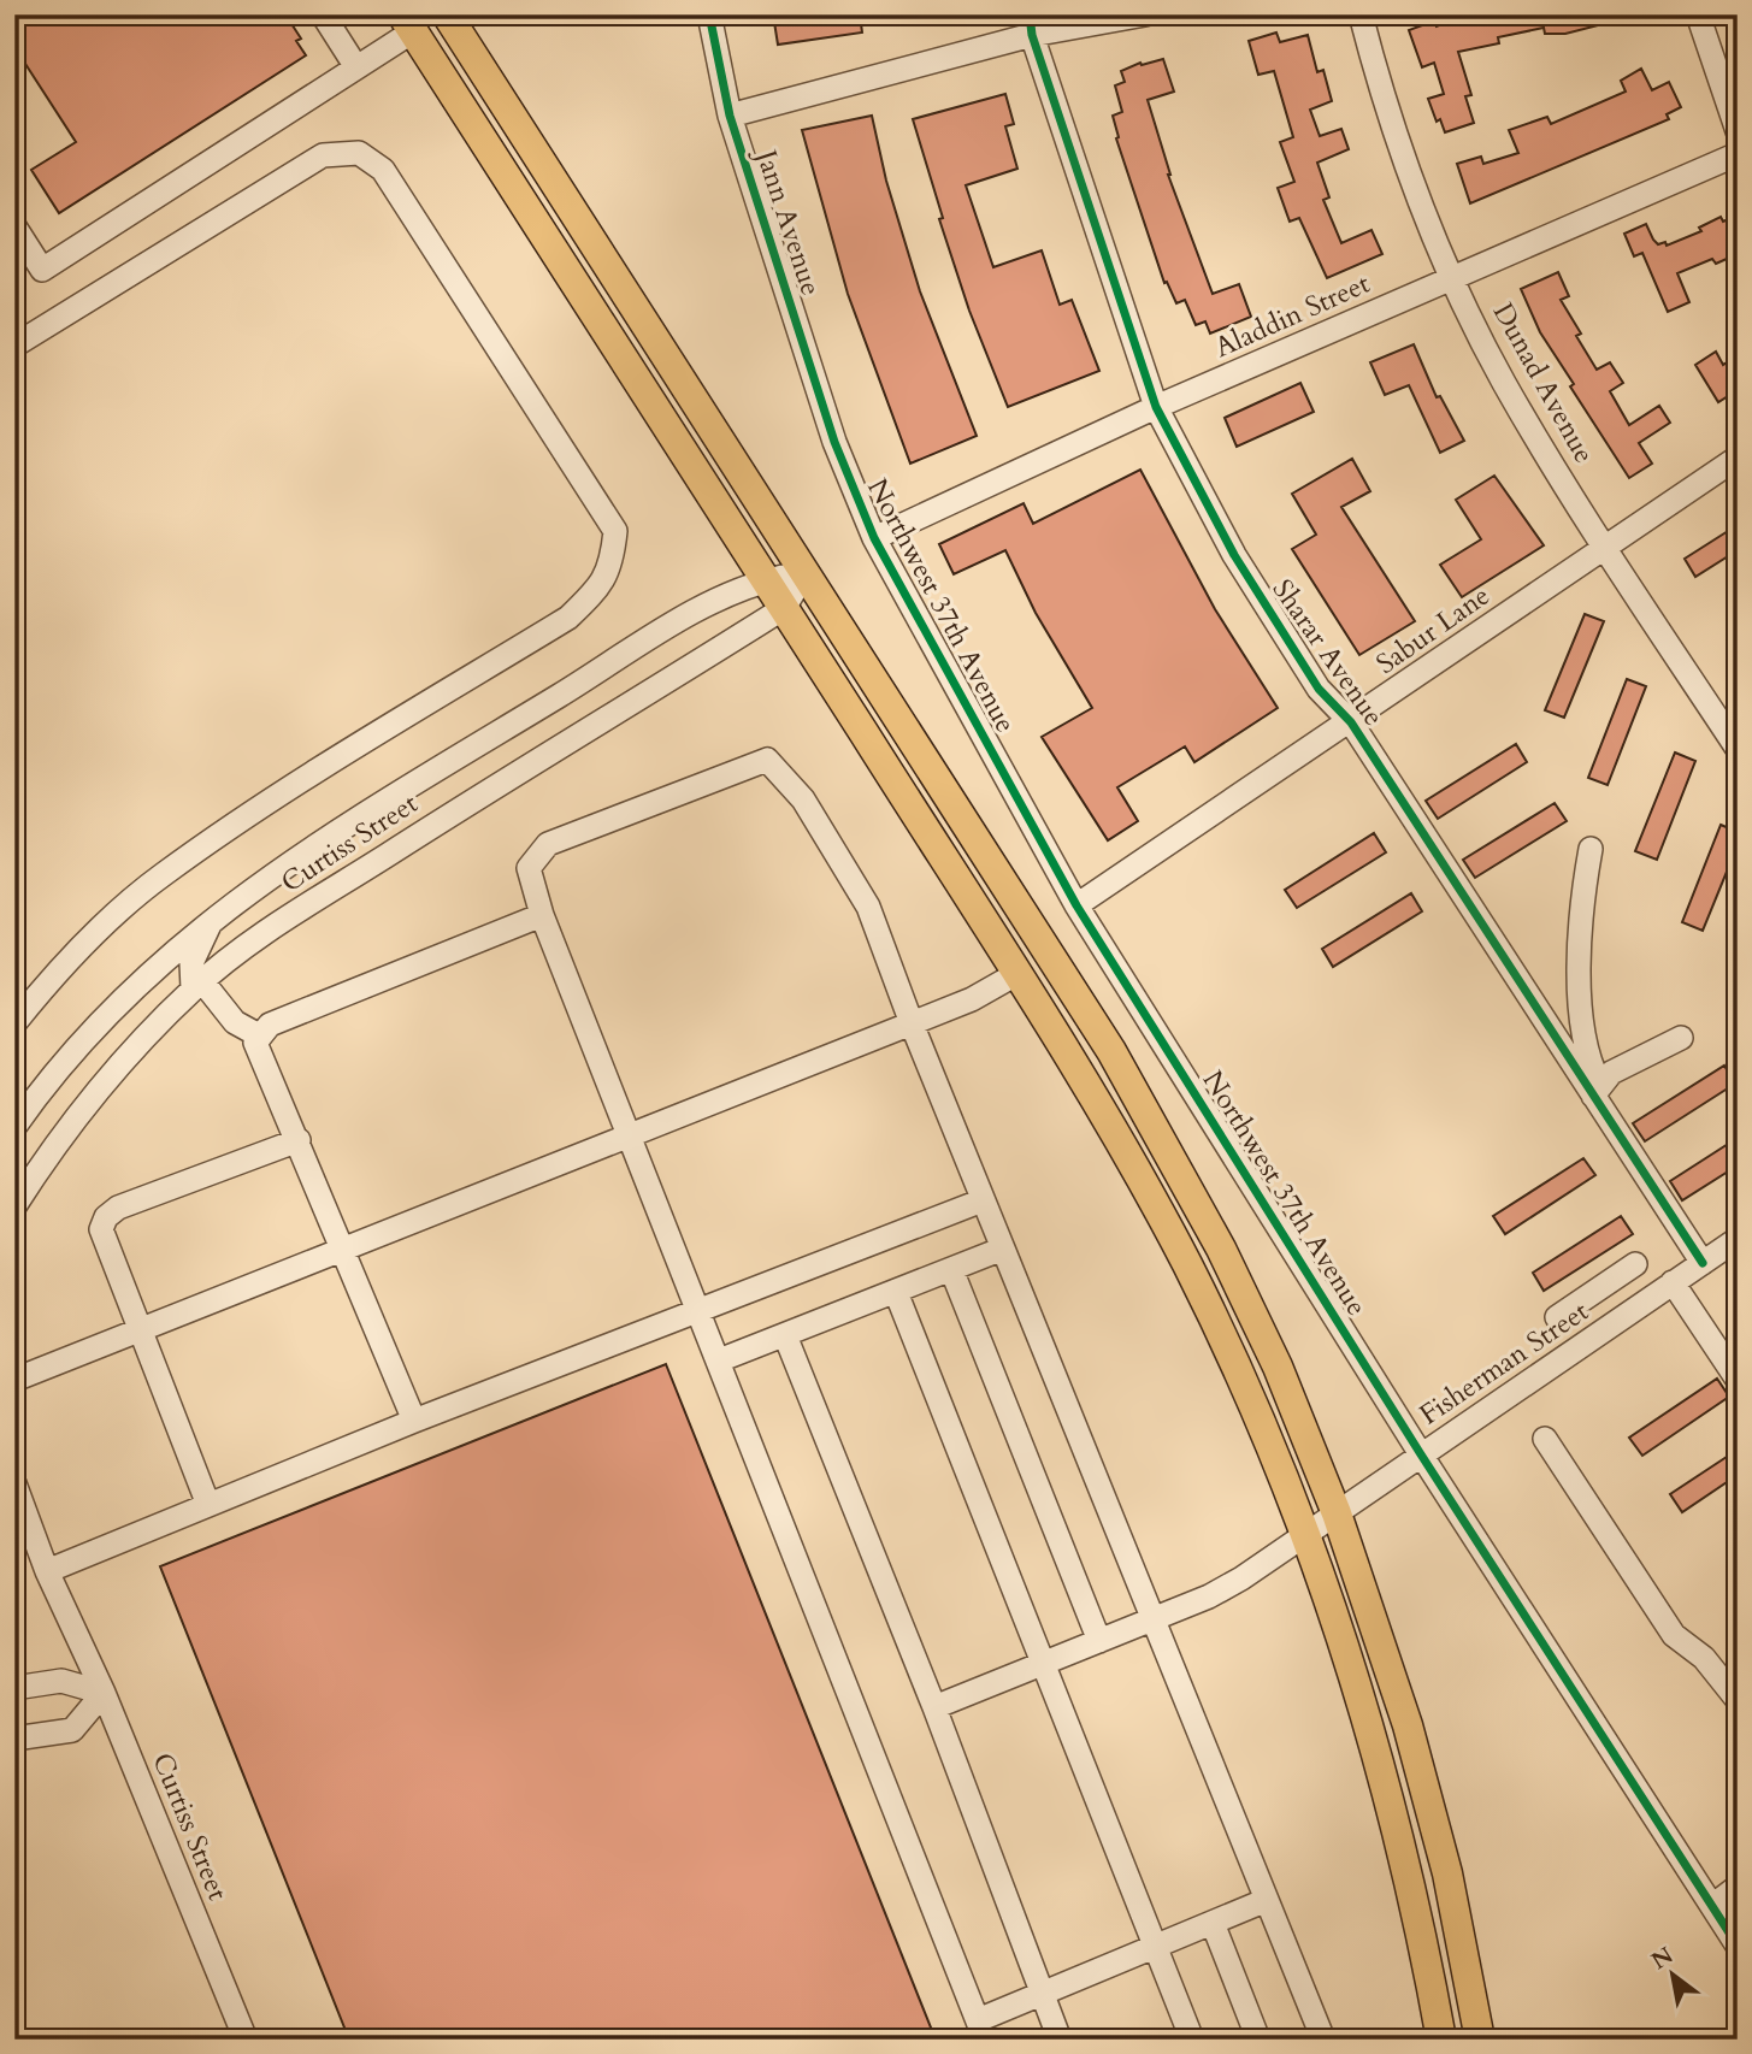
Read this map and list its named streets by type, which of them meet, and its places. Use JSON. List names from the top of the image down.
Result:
{
  "streets": {
    "street": [
      "Jann Avenue",
      "Aladdin Street",
      "Dunad Avenue",
      "Northwest 37th Avenue",
      "Sabur Lane",
      "Sharar Avenue",
      "Curtiss Street",
      "Fisherman Street"
    ]
  },
  "crossings": [
    ["Jann Avenue", "Northwest 37th Avenue"],
    ["Aladdin Street", "Dunad Avenue"],
    ["Aladdin Street", "Northwest 37th Avenue"],
    ["Aladdin Street", "Sharar Avenue"],
    ["Dunad Avenue", "Sabur Lane"],
    ["Northwest 37th Avenue", "Sabur Lane"],
    ["Northwest 37th Avenue", "Fisherman Street"],
    ["Sabur Lane", "Sharar Avenue"],
    ["Sharar Avenue", "Fisherman Street"]
  ],
  "north": "top left"
}
